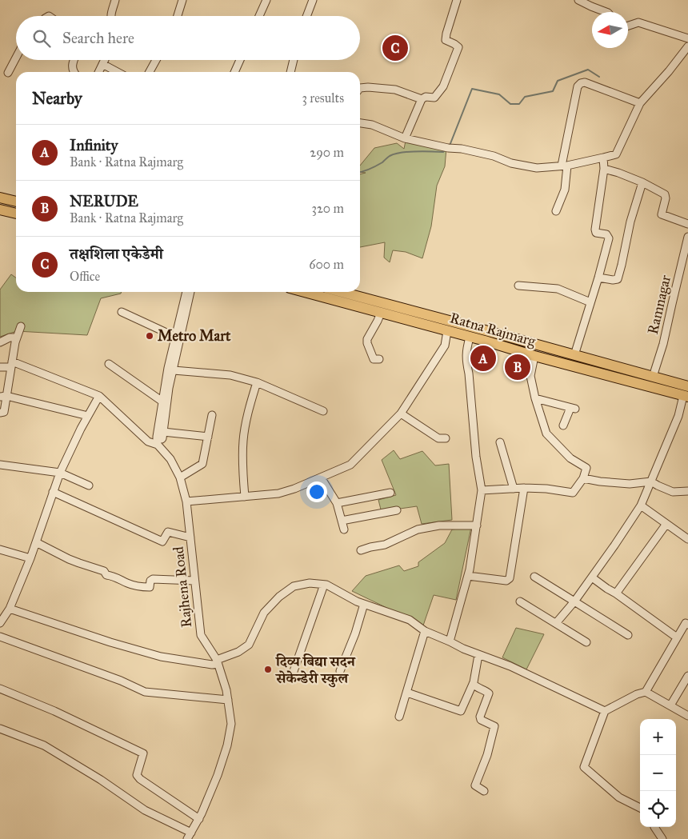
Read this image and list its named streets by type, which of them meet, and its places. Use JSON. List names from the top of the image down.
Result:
{
  "streets": {
    "highway": ["Ratna Rajmarg"],
    "street": ["Ramnagar", "Rajhena Road"]
  },
  "crossings": [
    ["Ramnagar", "Ratna Rajmarg"]
  ],
  "places": ["Metro Mart", "दिव्य बिद्या सदन सेकेन्डेरी स्कुल"],
  "north": "left",
  "page": {
    "search": "Search here",
    "pins": ["C", "A", "B"],
    "heading": ["Nearby", "3 results"],
    "list": [
      {
        "mark": "A",
        "name": "Infinity",
        "note": "Bank · Ratna Rajmarg",
        "value": "290 m"
      },
      {
        "mark": "B",
        "name": "NERUDE",
        "note": "Bank · Ratna Rajmarg",
        "value": "320 m"
      },
      {
        "mark": "C",
        "name": "तक्षशिला एकेडेमी",
        "note": "Office",
        "value": "600 m"
      }
    ],
    "map_buttons": ["+", "−"]
  }
}
